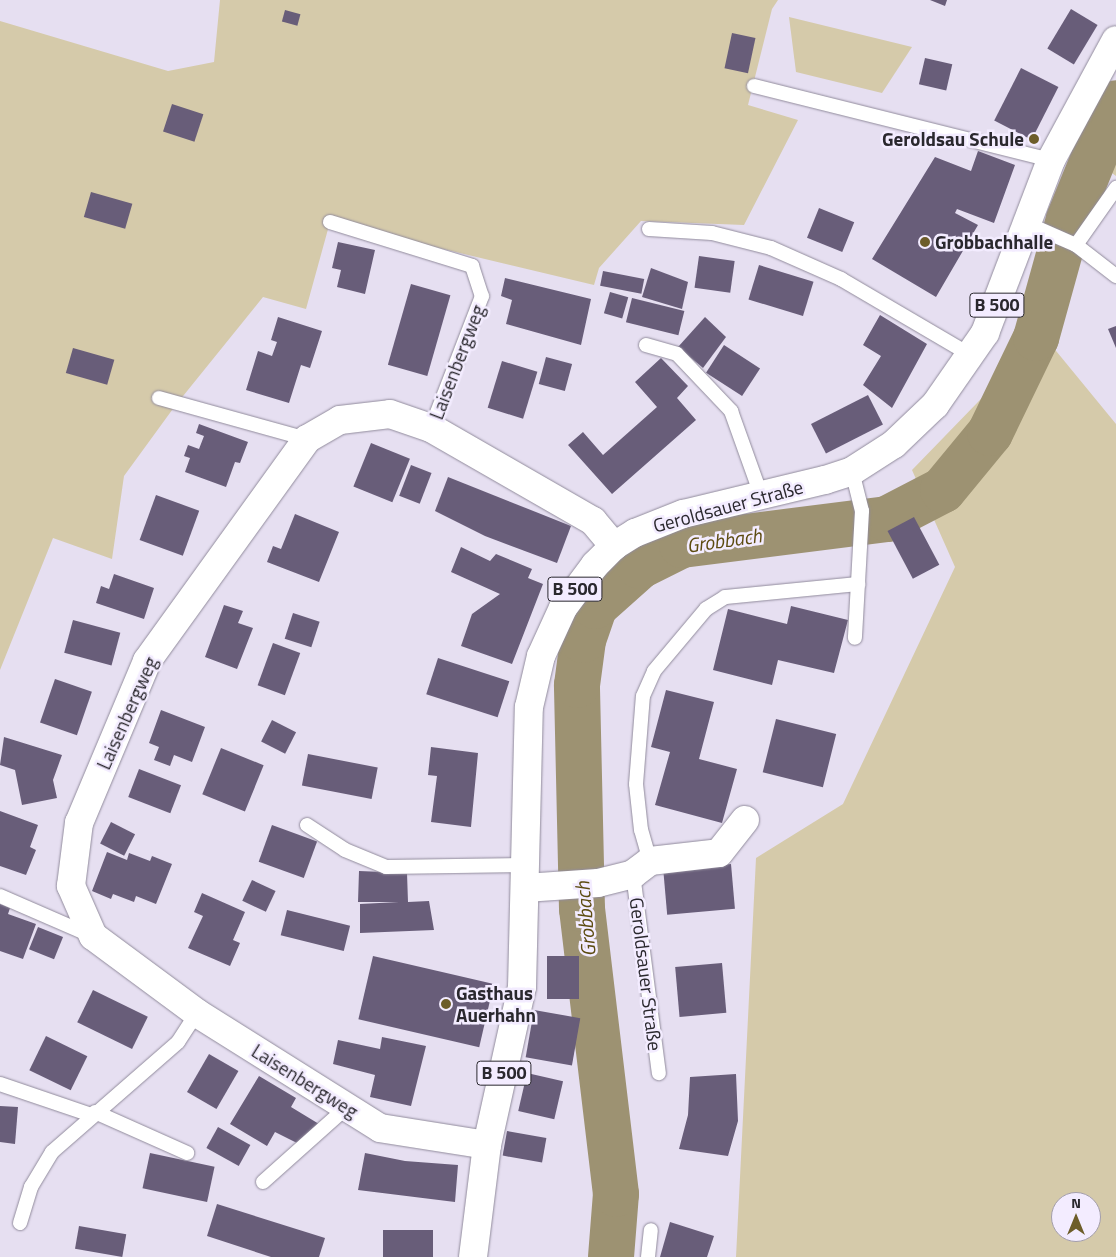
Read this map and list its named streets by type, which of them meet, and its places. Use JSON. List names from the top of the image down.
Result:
{
  "streets": {
    "street": ["B 500", "Laisenbergweg", "Geroldsauer Straße"]
  },
  "crossings": [
    ["Laisenbergweg", "Geroldsauer Straße"]
  ],
  "water": ["Grobbach"],
  "places": ["Geroldsau Schule", "Grobbachhalle", "Gasthaus Auerhahn"],
  "north": "top"
}
